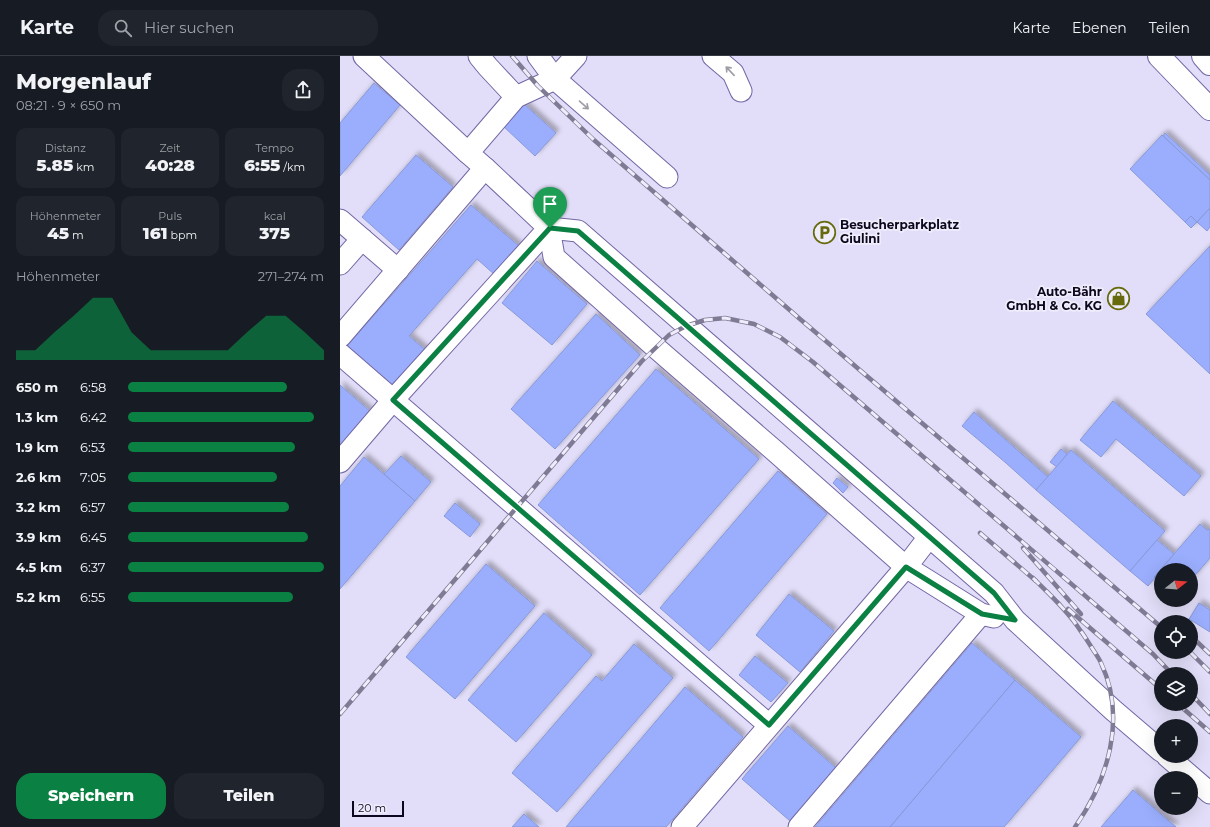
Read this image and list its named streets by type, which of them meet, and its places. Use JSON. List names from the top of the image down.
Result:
{
  "places": {
    "parking": ["Besucherparkplatz Giulini"],
    "shop": ["Auto-Bähr GmbH & Co. KG"]
  },
  "scale_bar": "20 m",
  "north": "right",
  "page": {
    "header": "Karte",
    "search": "Hier suchen",
    "nav": ["Karte", "Ebenen", "Teilen"],
    "heading": ["Morgenlauf", "08:21 · 9 × 650 m"],
    "stats": [
      ["Distanz", "5.85 km"],
      ["Zeit", "40:28"],
      ["Tempo", "6:55 /km"],
      ["Höhenmeter", "45 m"],
      ["Puls", "161 bpm"],
      ["kcal", "375"]
    ],
    "chart": ["Höhenmeter", "271–274 m"],
    "list": [
      {
        "name": "650 m",
        "note": "6:58"
      },
      {
        "name": "1.3 km",
        "note": "6:42"
      },
      {
        "name": "1.9 km",
        "note": "6:53"
      },
      {
        "name": "2.6 km",
        "note": "7:05"
      },
      {
        "name": "3.2 km",
        "note": "6:57"
      },
      {
        "name": "3.9 km",
        "note": "6:45"
      },
      {
        "name": "4.5 km",
        "note": "6:37"
      },
      {
        "name": "5.2 km",
        "note": "6:55"
      }
    ],
    "map_buttons": ["+", "−"],
    "buttons": ["Speichern", "Teilen"],
    "scale": "20 m"
  }
}
